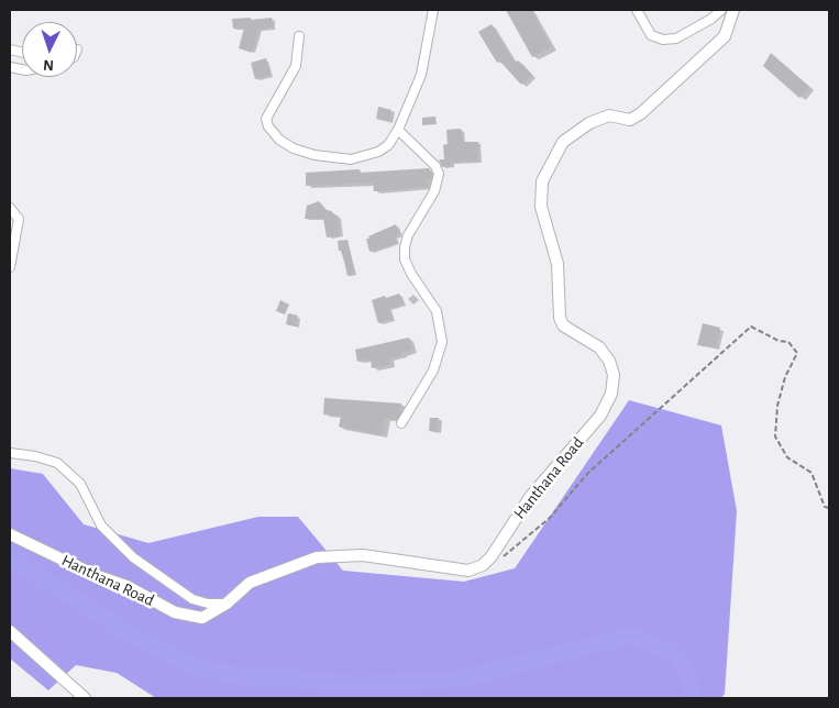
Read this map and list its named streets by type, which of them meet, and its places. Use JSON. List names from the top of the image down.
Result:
{
  "streets": {
    "street": ["Hanthana Road"]
  },
  "north": "bottom"
}
